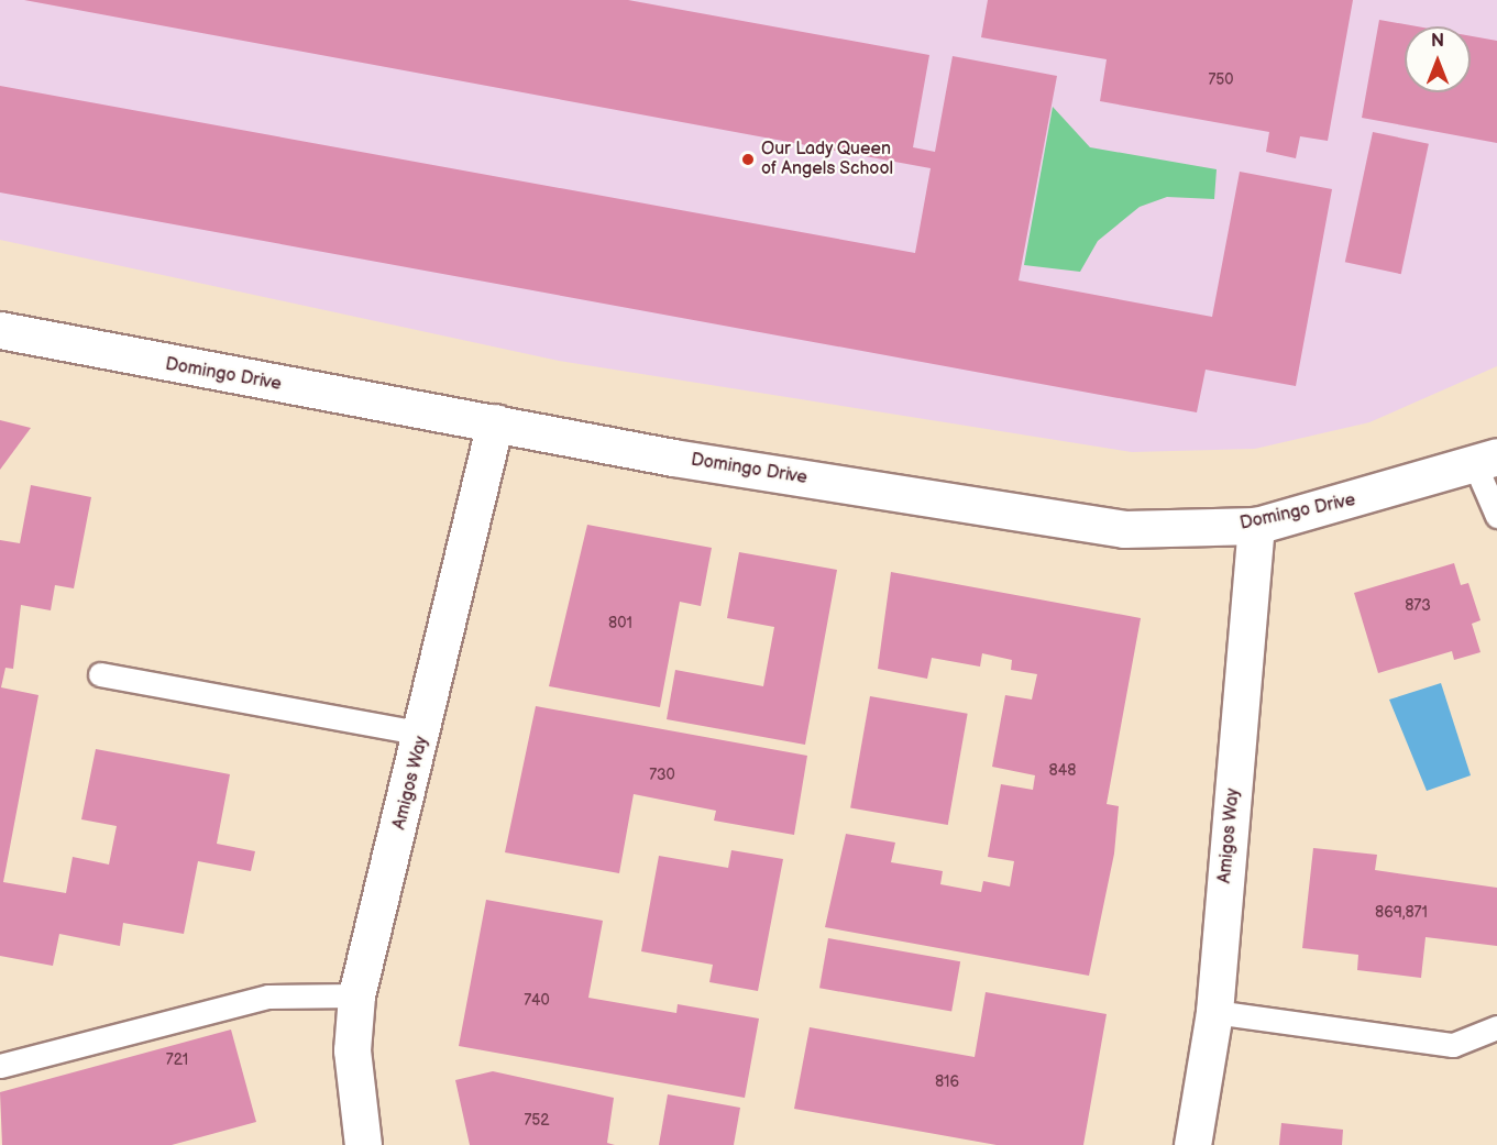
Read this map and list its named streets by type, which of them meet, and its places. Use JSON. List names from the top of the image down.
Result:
{
  "streets": {
    "street": ["Domingo Drive", "Amigos Way"]
  },
  "crossings": [
    ["Domingo Drive", "Amigos Way"]
  ],
  "places": ["Our Lady Queen of Angels School"],
  "house_numbers": [
    "750",
    "873",
    "801",
    "848",
    "730",
    "869,871",
    "740",
    "721",
    "816",
    "752"
  ],
  "north": "top"
}
